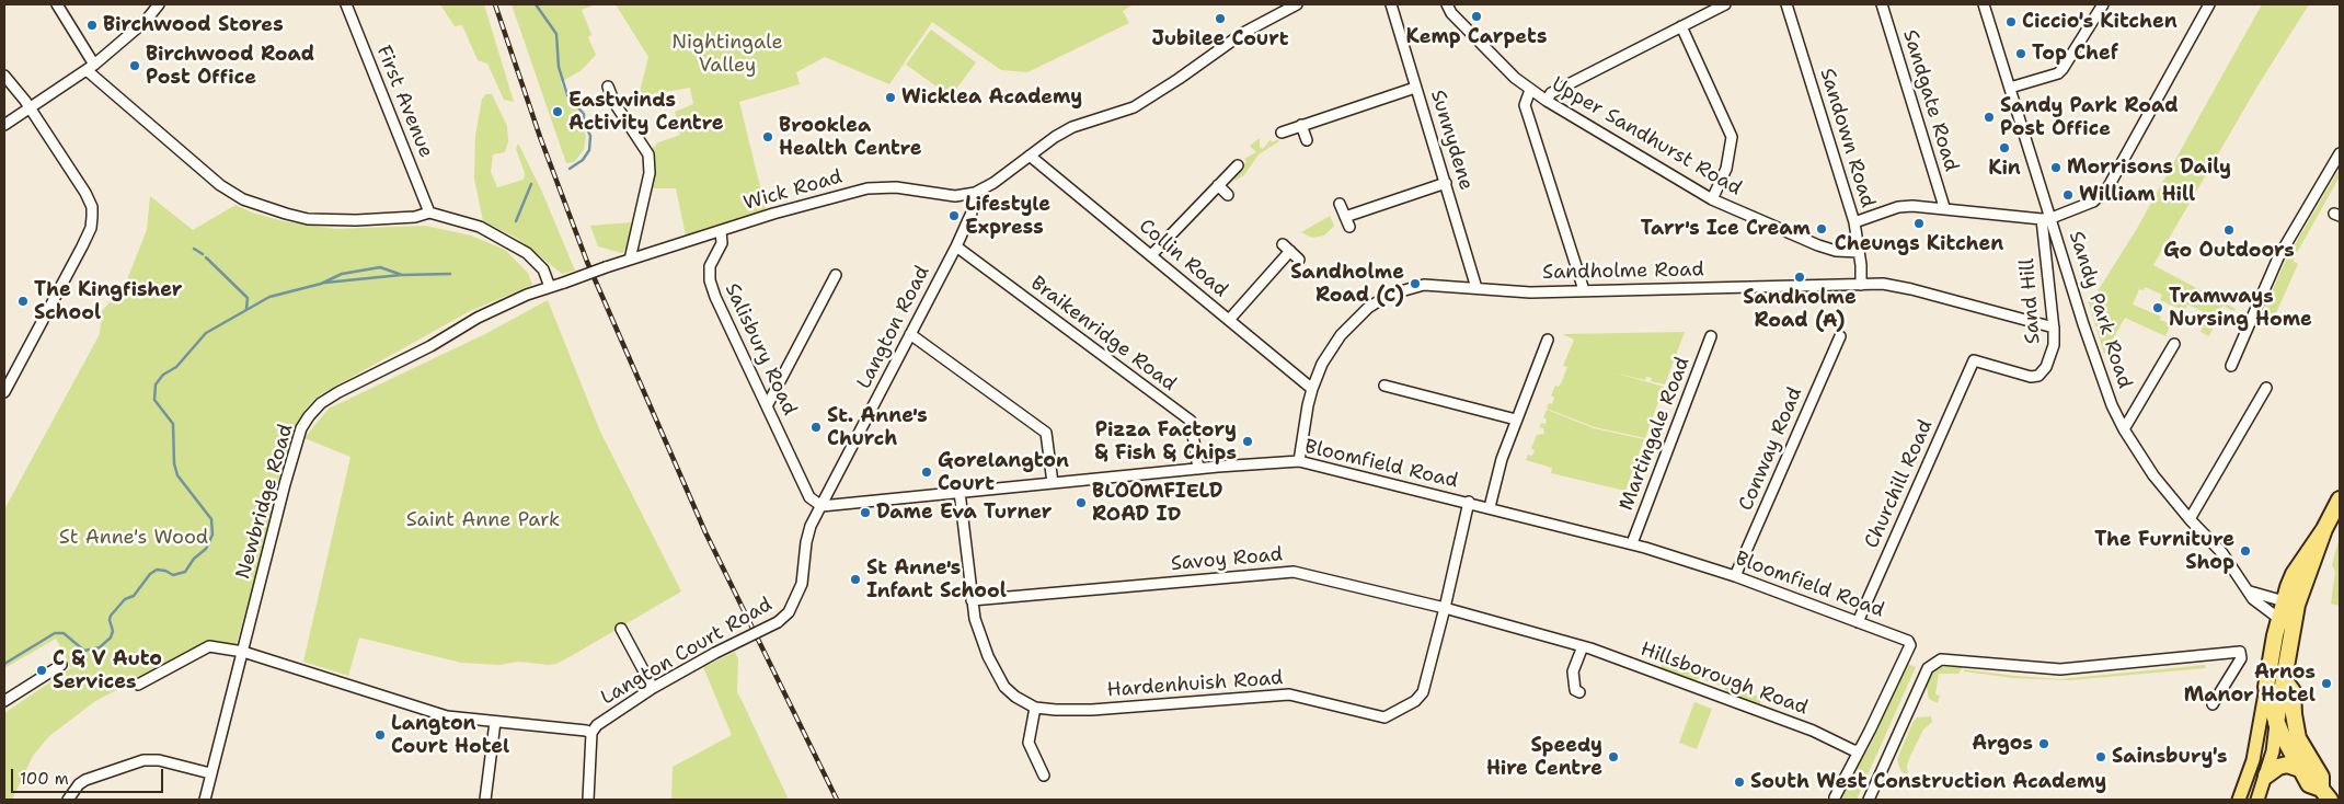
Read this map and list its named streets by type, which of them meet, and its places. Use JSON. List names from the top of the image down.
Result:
{
  "streets": {
    "street": [
      "Sandgate Road",
      "First Avenue",
      "Upper Sandhurst Road",
      "Sandown Road",
      "Sunnydene",
      "Wick Road",
      "Collin Road",
      "Sandholme Road",
      "Sand Hill",
      "Sandy Park Road",
      "Langton Road",
      "Braikenridge Road",
      "Salisbury Road",
      "Martingale Road",
      "Conway Road",
      "Bloomfield Road",
      "Churchill Road",
      "Newbridge Road",
      "Savoy Road",
      "Langton Court Road",
      "Hillsborough Road",
      "Hardenhuish Road"
    ]
  },
  "crossings": [
    ["Upper Sandhurst Road", "Sandown Road"],
    ["Sandown Road", "Sandholme Road"],
    ["Sunnydene", "Sandholme Road"],
    ["Wick Road", "Collin Road"],
    ["Wick Road", "Langton Road"],
    ["Wick Road", "Salisbury Road"],
    ["Wick Road", "Newbridge Road"],
    ["Collin Road", "Sandholme Road"],
    ["Sandholme Road", "Sand Hill"],
    ["Sandholme Road", "Bloomfield Road"],
    ["Sand Hill", "Sandy Park Road"],
    ["Sand Hill", "Churchill Road"],
    ["Langton Road", "Braikenridge Road"],
    ["Langton Road", "Salisbury Road"],
    ["Langton Road", "Bloomfield Road"],
    ["Langton Road", "Langton Court Road"],
    ["Braikenridge Road", "Bloomfield Road"],
    ["Salisbury Road", "Bloomfield Road"],
    ["Salisbury Road", "Langton Court Road"],
    ["Martingale Road", "Bloomfield Road"],
    ["Conway Road", "Bloomfield Road"],
    ["Bloomfield Road", "Churchill Road"],
    ["Bloomfield Road", "Langton Court Road"],
    ["Bloomfield Road", "Hillsborough Road"],
    ["Bloomfield Road", "Hardenhuish Road"],
    ["Newbridge Road", "Langton Court Road"],
    ["Savoy Road", "Hillsborough Road"],
    ["Savoy Road", "Hardenhuish Road"]
  ],
  "parks": ["Nightingale Valley", "Saint Anne Park", "St Anne's Wood"],
  "places": [
    "Kemp Carpets",
    "Jubilee Court",
    "Ciccio's Kitchen",
    "Birchwood Stores",
    "Top Chef",
    "Birchwood Road Post Office",
    "Wicklea Academy",
    "Eastwinds Activity Centre",
    "Sandy Park Road Post Office",
    "Brooklea Health Centre",
    "Kin",
    "Morrisons Daily",
    "William Hill",
    "Lifestyle Express",
    "Cheungs Kitchen",
    "Tarr's Ice Cream",
    "Go Outdoors",
    "Sandholme Road (A)",
    "Sandholme Road (C)",
    "The Kingfisher School",
    "Tramways Nursing Home",
    "St. Anne's Church",
    "Pizza Factory & Fish & Chips",
    "Gorelangton Court",
    "BLOOMFIELD ROAD ID",
    "Dame Eva Turner",
    "The Furniture Shop",
    "St Anne's Infant School",
    "C & V Auto Services",
    "Arnos Manor Hotel",
    "Langton Court Hotel",
    "Argos",
    "Speedy Hire Centre",
    "Sainsbury's",
    "South West Construction Academy"
  ],
  "scale_bar": "100 m"
}
